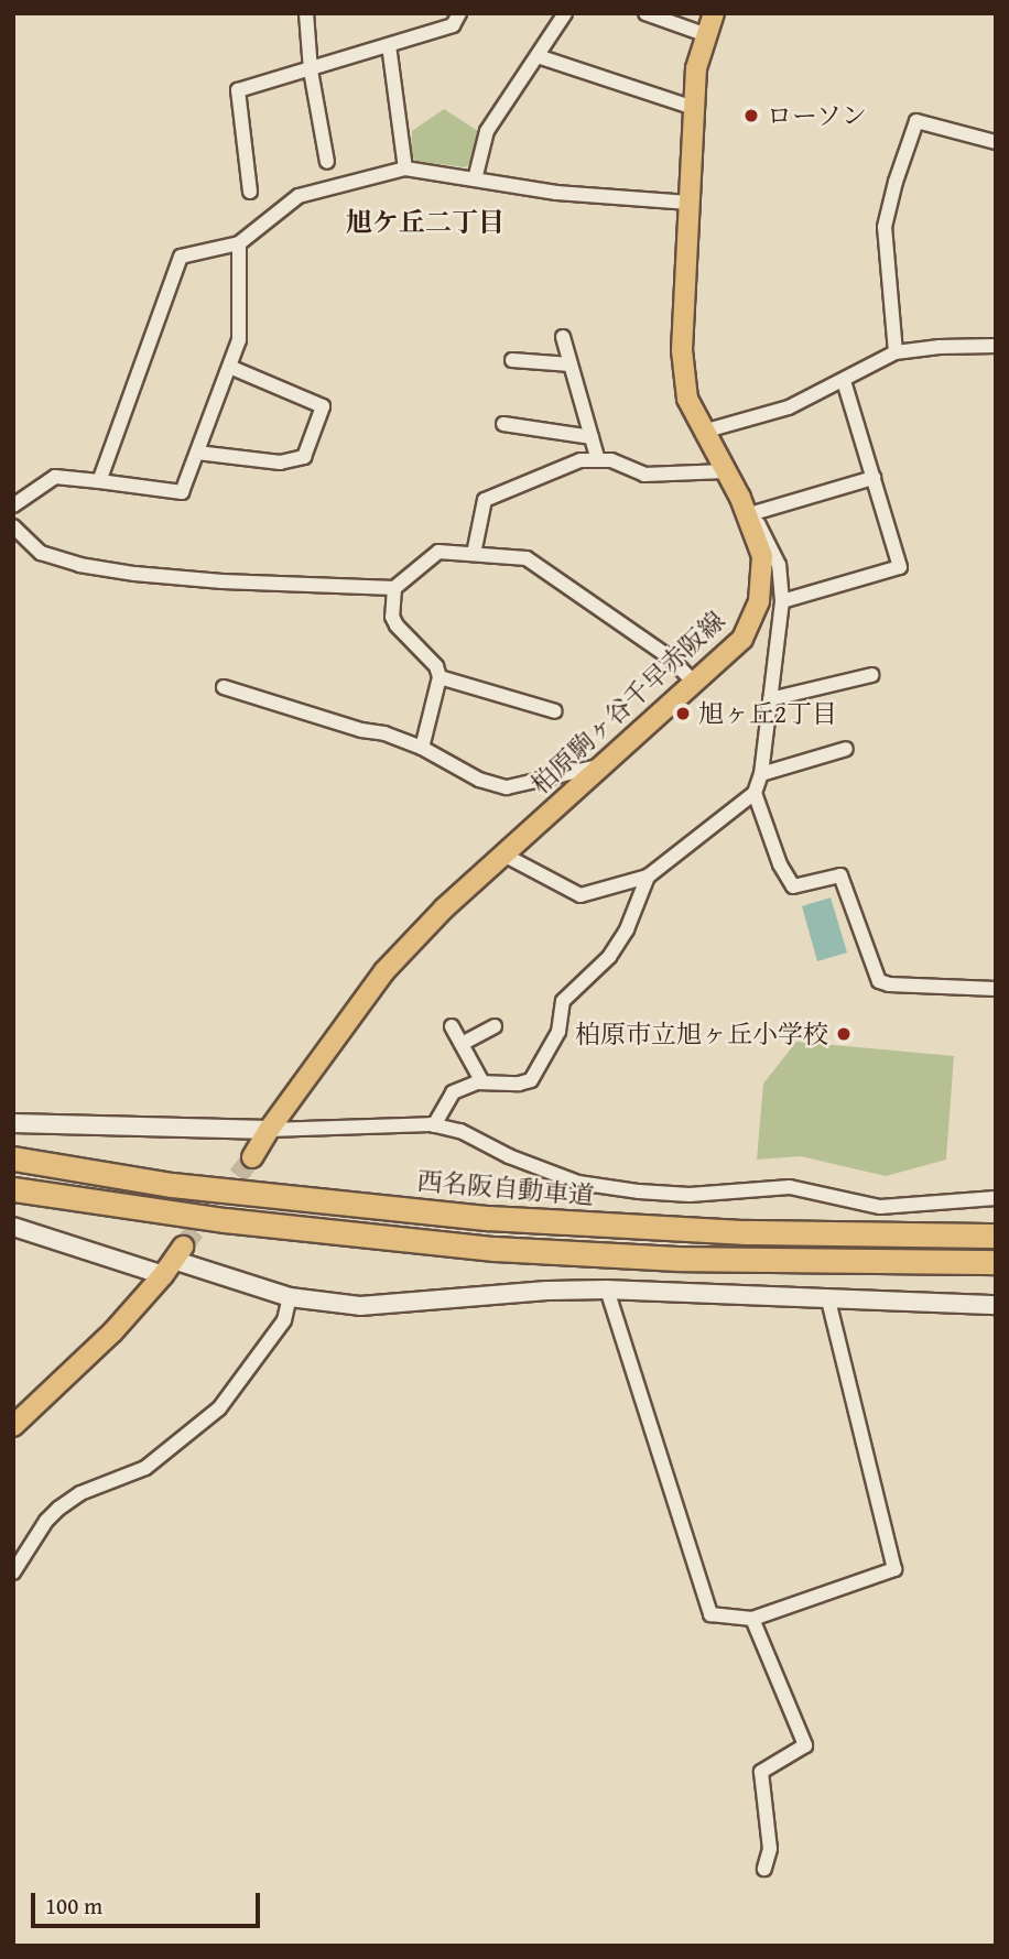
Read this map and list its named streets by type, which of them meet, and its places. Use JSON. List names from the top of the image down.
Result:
{
  "streets": {
    "highway": ["西名阪自動車道"],
    "main road": ["柏原駒ヶ谷千早赤阪線"]
  },
  "districts": ["旭ケ丘二丁目"],
  "places": ["ローソン", "旭ヶ丘2丁目", "柏原市立旭ヶ丘小学校"],
  "scale_bar": "100 m"
}
